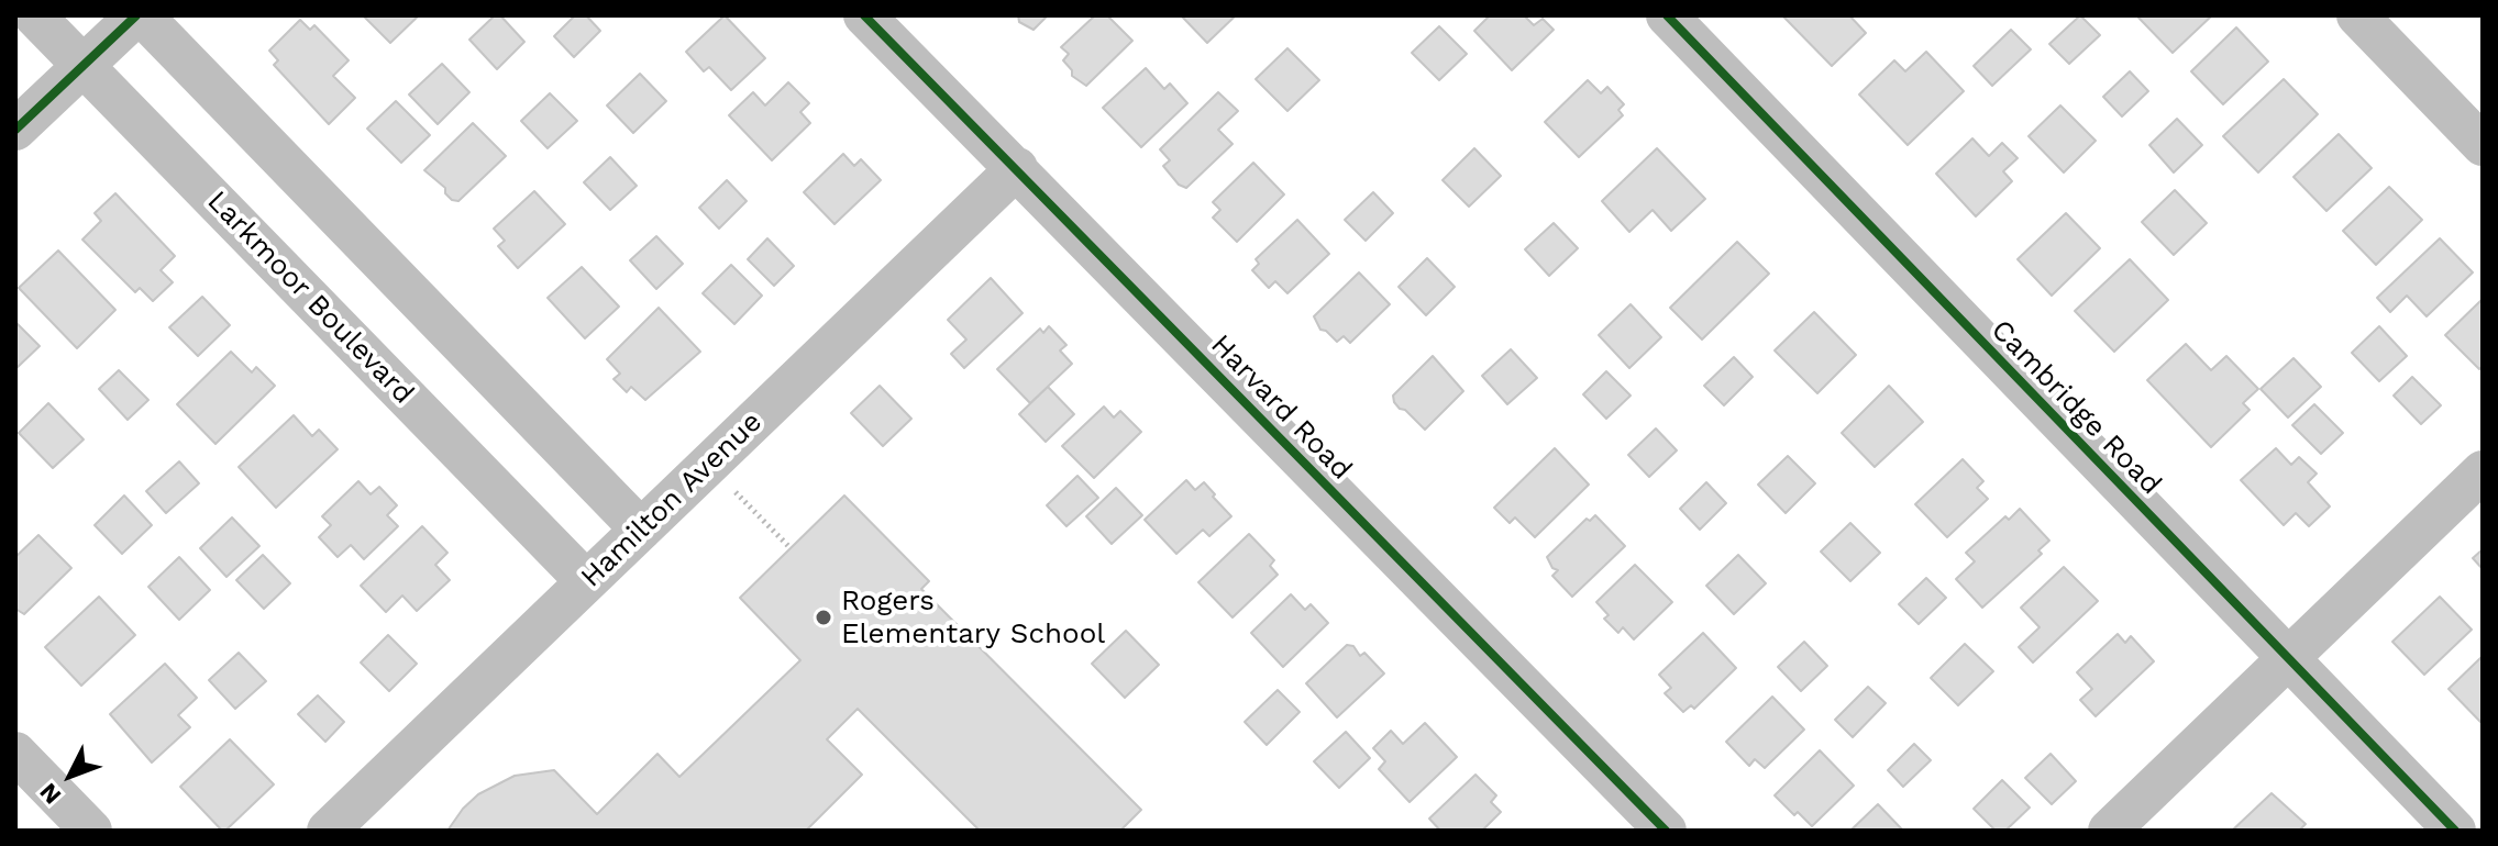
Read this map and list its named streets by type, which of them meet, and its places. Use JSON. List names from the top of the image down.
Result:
{
  "streets": {
    "street": [
      "Larkmoor Boulevard",
      "Harvard Road",
      "Cambridge Road",
      "Hamilton Avenue"
    ]
  },
  "crossings": [
    ["Larkmoor Boulevard", "Hamilton Avenue"],
    ["Harvard Road", "Hamilton Avenue"]
  ],
  "places": ["Rogers Elementary School"],
  "north": "bottom left"
}
